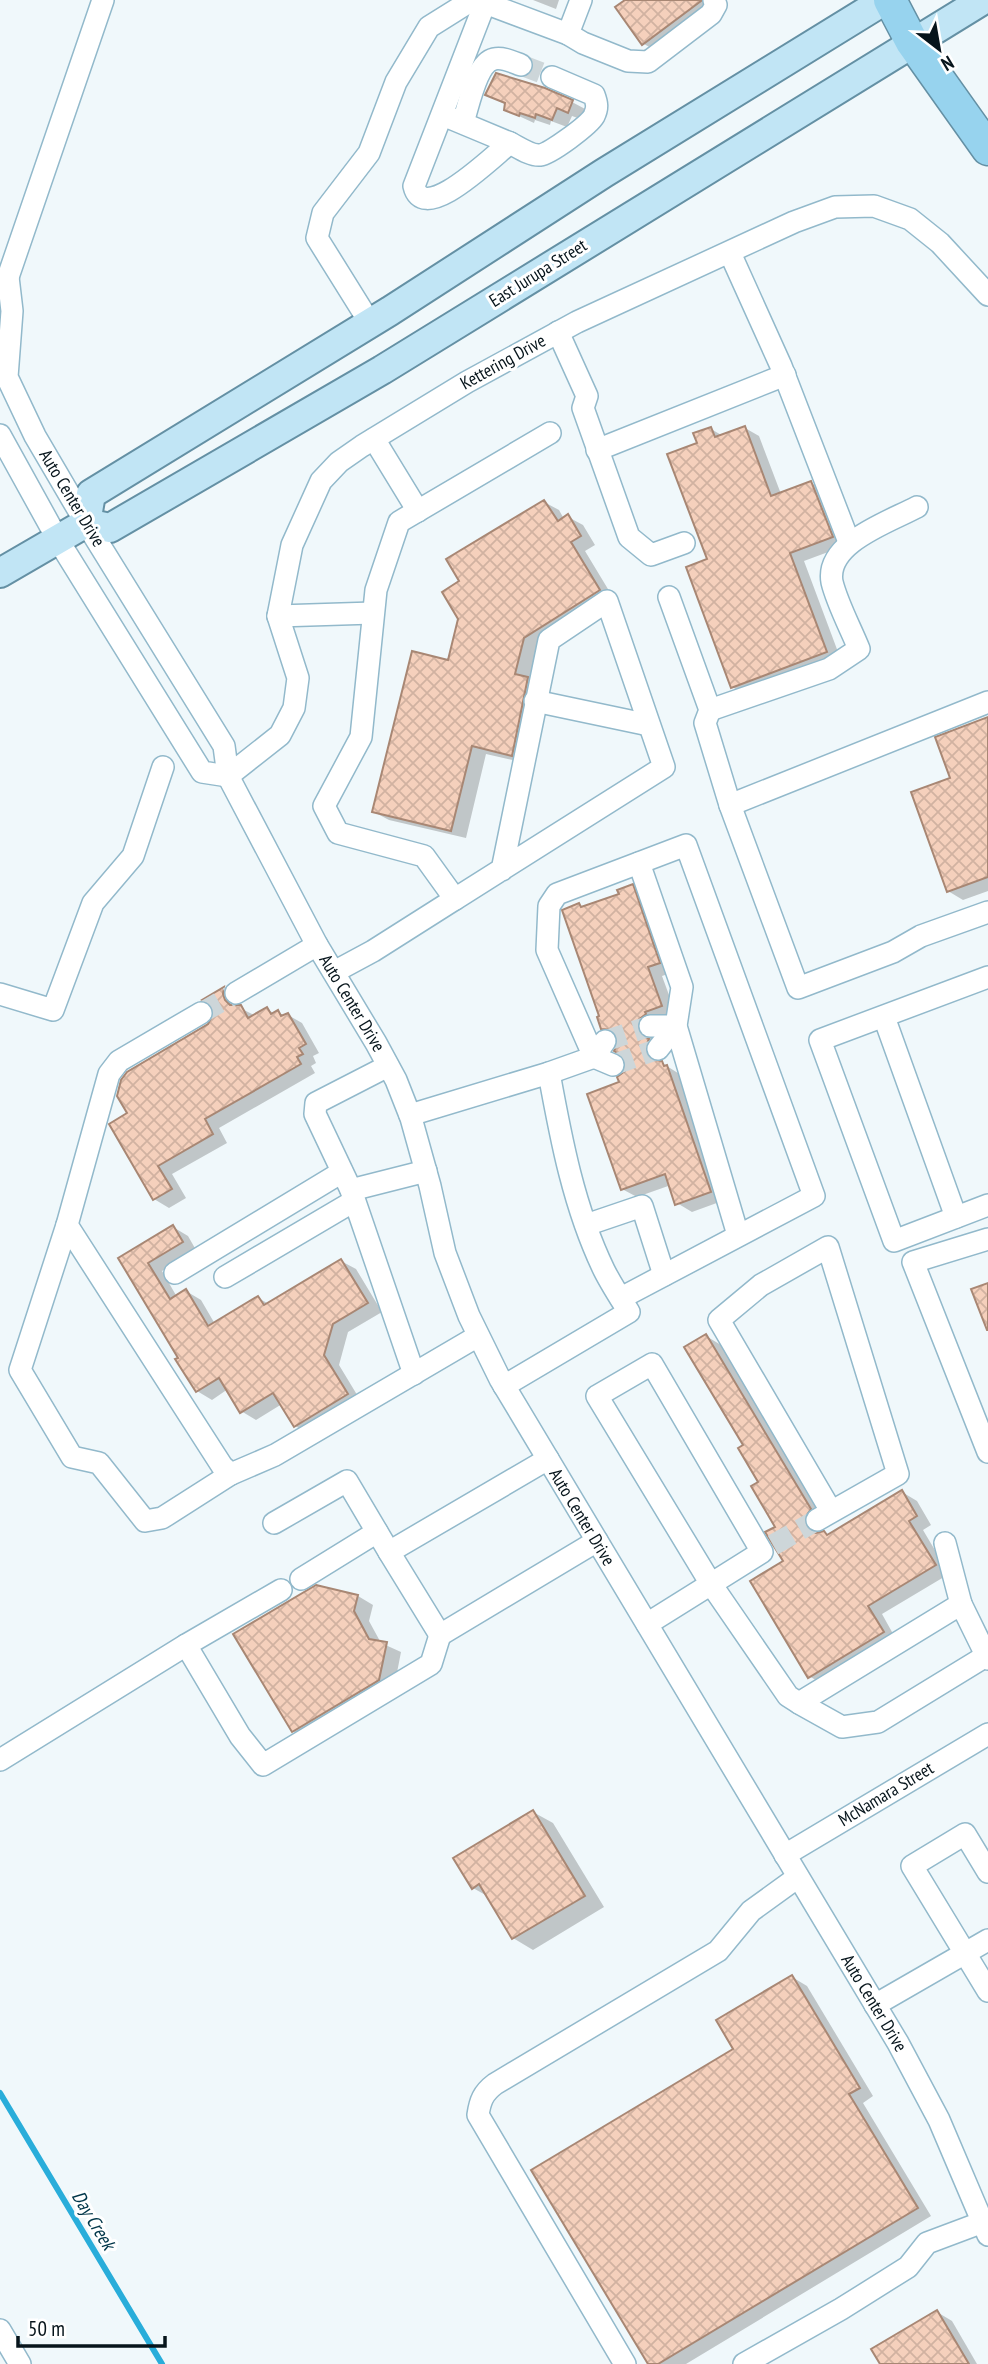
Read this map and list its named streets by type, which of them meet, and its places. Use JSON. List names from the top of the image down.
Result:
{
  "streets": {
    "main road": ["East Jurupa Street"],
    "street": ["Kettering Drive", "Auto Center Drive", "McNamara Street"]
  },
  "crossings": [
    ["East Jurupa Street", "Auto Center Drive"],
    ["Kettering Drive", "Auto Center Drive"],
    ["Auto Center Drive", "McNamara Street"]
  ],
  "water": ["Day Creek"],
  "scale_bar": "50 m",
  "north": "bottom right"
}
